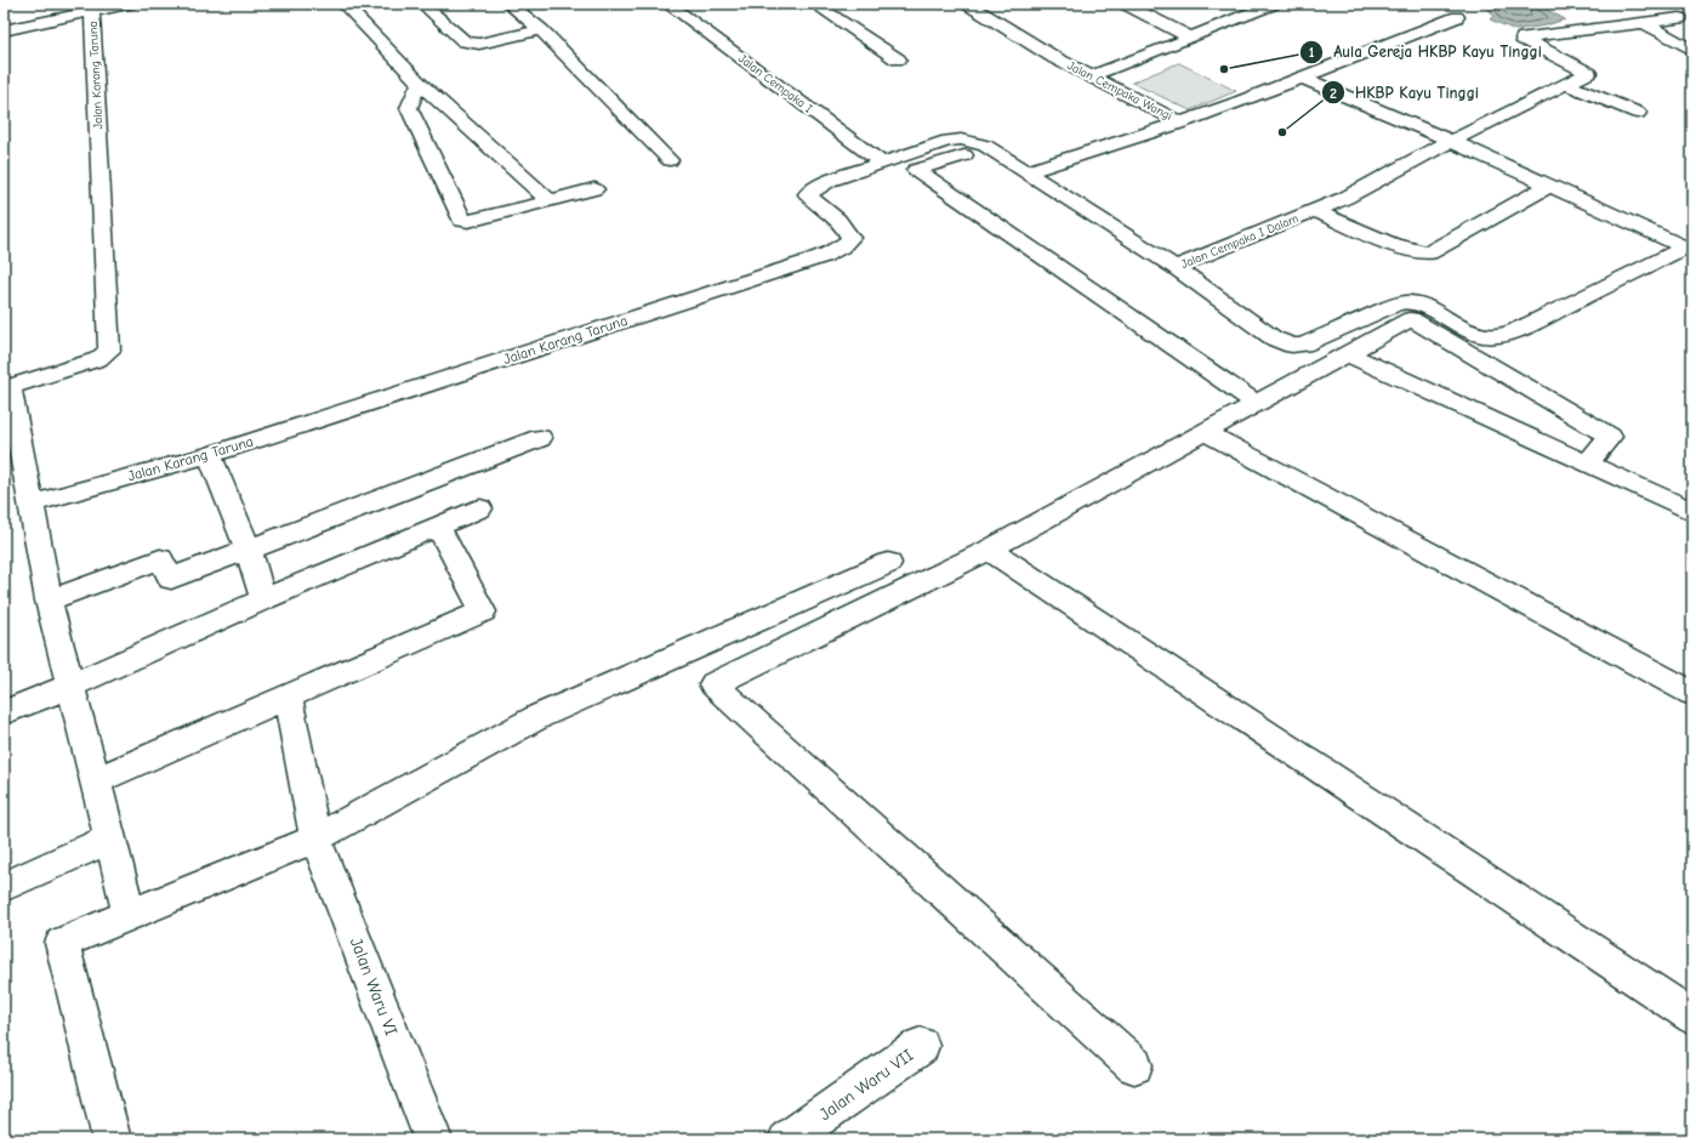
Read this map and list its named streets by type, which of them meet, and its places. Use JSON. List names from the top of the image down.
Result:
{
  "streets": {
    "street": [
      "Jalan Karang Taruna",
      "Jalan Cempaka I",
      "Jalan Cempaka Wangi",
      "Jalan Cempaka I Dalam",
      "Jalan Waru VI",
      "Jalan Waru VII"
    ]
  },
  "crossings": [
    ["Jalan Karang Taruna", "Jalan Cempaka I"],
    ["Jalan Karang Taruna", "Jalan Cempaka I Dalam"],
    ["Jalan Cempaka Wangi", "Jalan Cempaka I Dalam"]
  ],
  "places": ["Aula Gereja HKBP Kayu Tinggi", "HKBP Kayu Tinggi"]
}
